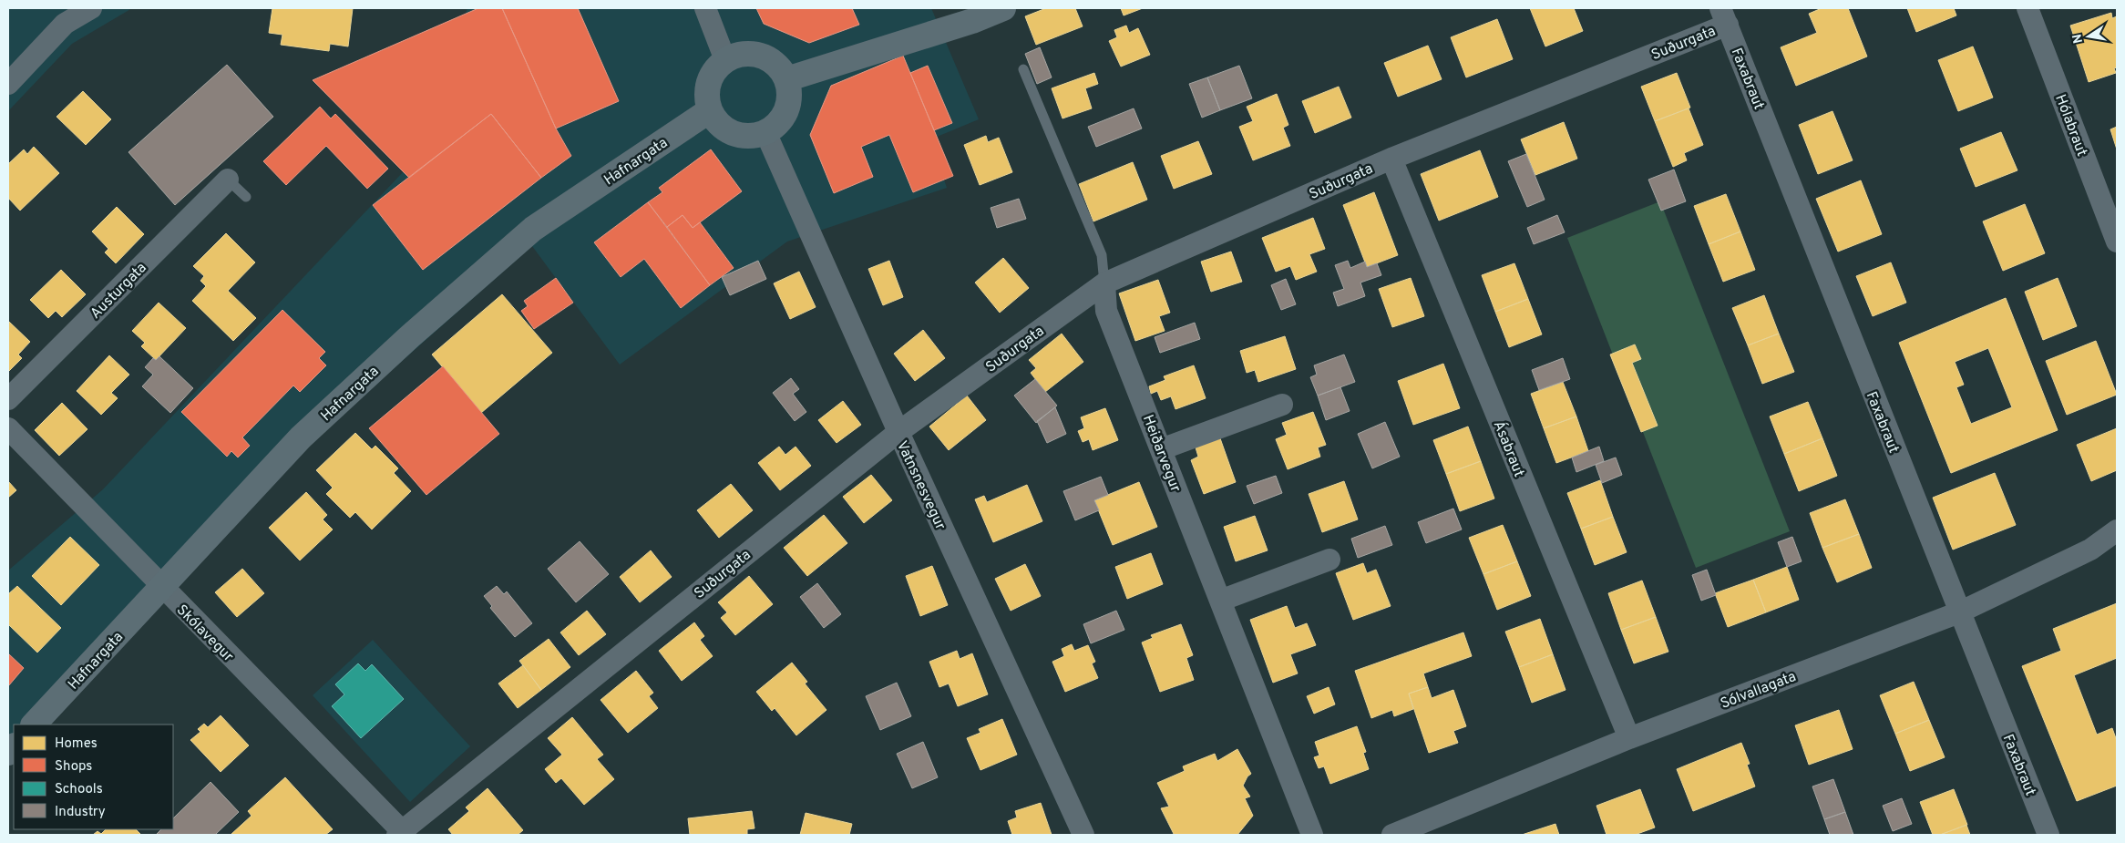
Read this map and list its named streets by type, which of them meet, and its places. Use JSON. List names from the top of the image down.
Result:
{
  "streets": {
    "street": [
      "Suðurgata",
      "Faxabraut",
      "Hólabraut",
      "Hafnargata",
      "Austurgata",
      "Ásabraut",
      "Heiðarvegur",
      "Vatnsnesvegur",
      "Skólavegur",
      "Sólvallagata"
    ]
  },
  "crossings": [
    ["Suðurgata", "Faxabraut"],
    ["Suðurgata", "Ásabraut"],
    ["Suðurgata", "Heiðarvegur"],
    ["Suðurgata", "Vatnsnesvegur"],
    ["Suðurgata", "Skólavegur"],
    ["Faxabraut", "Sólvallagata"],
    ["Hafnargata", "Vatnsnesvegur"],
    ["Hafnargata", "Skólavegur"],
    ["Ásabraut", "Sólvallagata"]
  ],
  "legend": [
    "Homes",
    "Shops",
    "Schools",
    "Industry"
  ],
  "north": "left"
}
